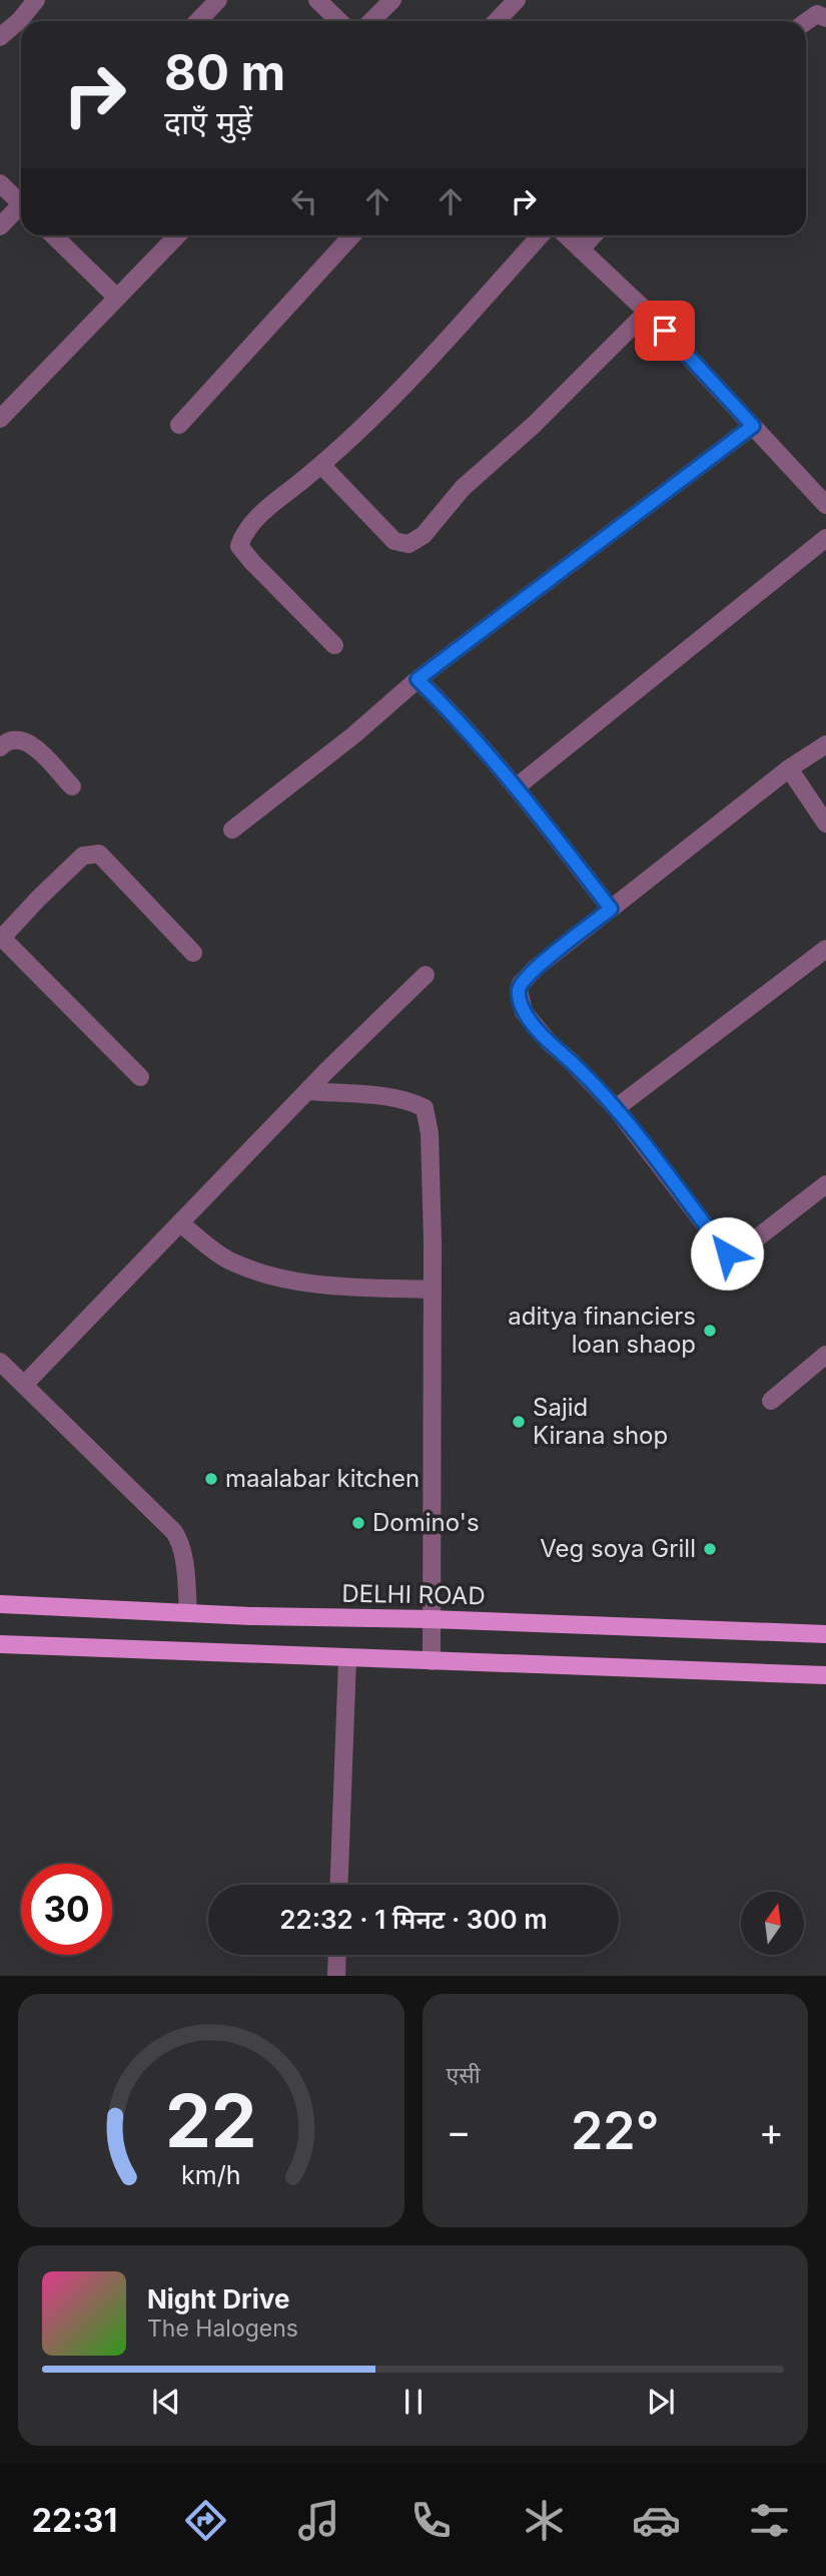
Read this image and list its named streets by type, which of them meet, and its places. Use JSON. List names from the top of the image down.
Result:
{
  "streets": {
    "main road": ["DELHI ROAD"]
  },
  "places": [
    "aditya financiers loan shaop",
    "Sajid Kirana shop",
    "maalabar kitchen",
    "Domino's",
    "Veg soya Grill"
  ],
  "north": "top",
  "page": {
    "turn": ["80 m", "दाएँ मुड़ें"],
    "limit": "30",
    "trip": "22:32 · 1 मिनट · 300 m",
    "tile": "एसी",
    "heat": ["−", "22°", "+"],
    "song": ["Night Drive", "The Halogens"],
    "tabs": "22:31",
    "gauge": ["22", "km/h"]
  }
}
